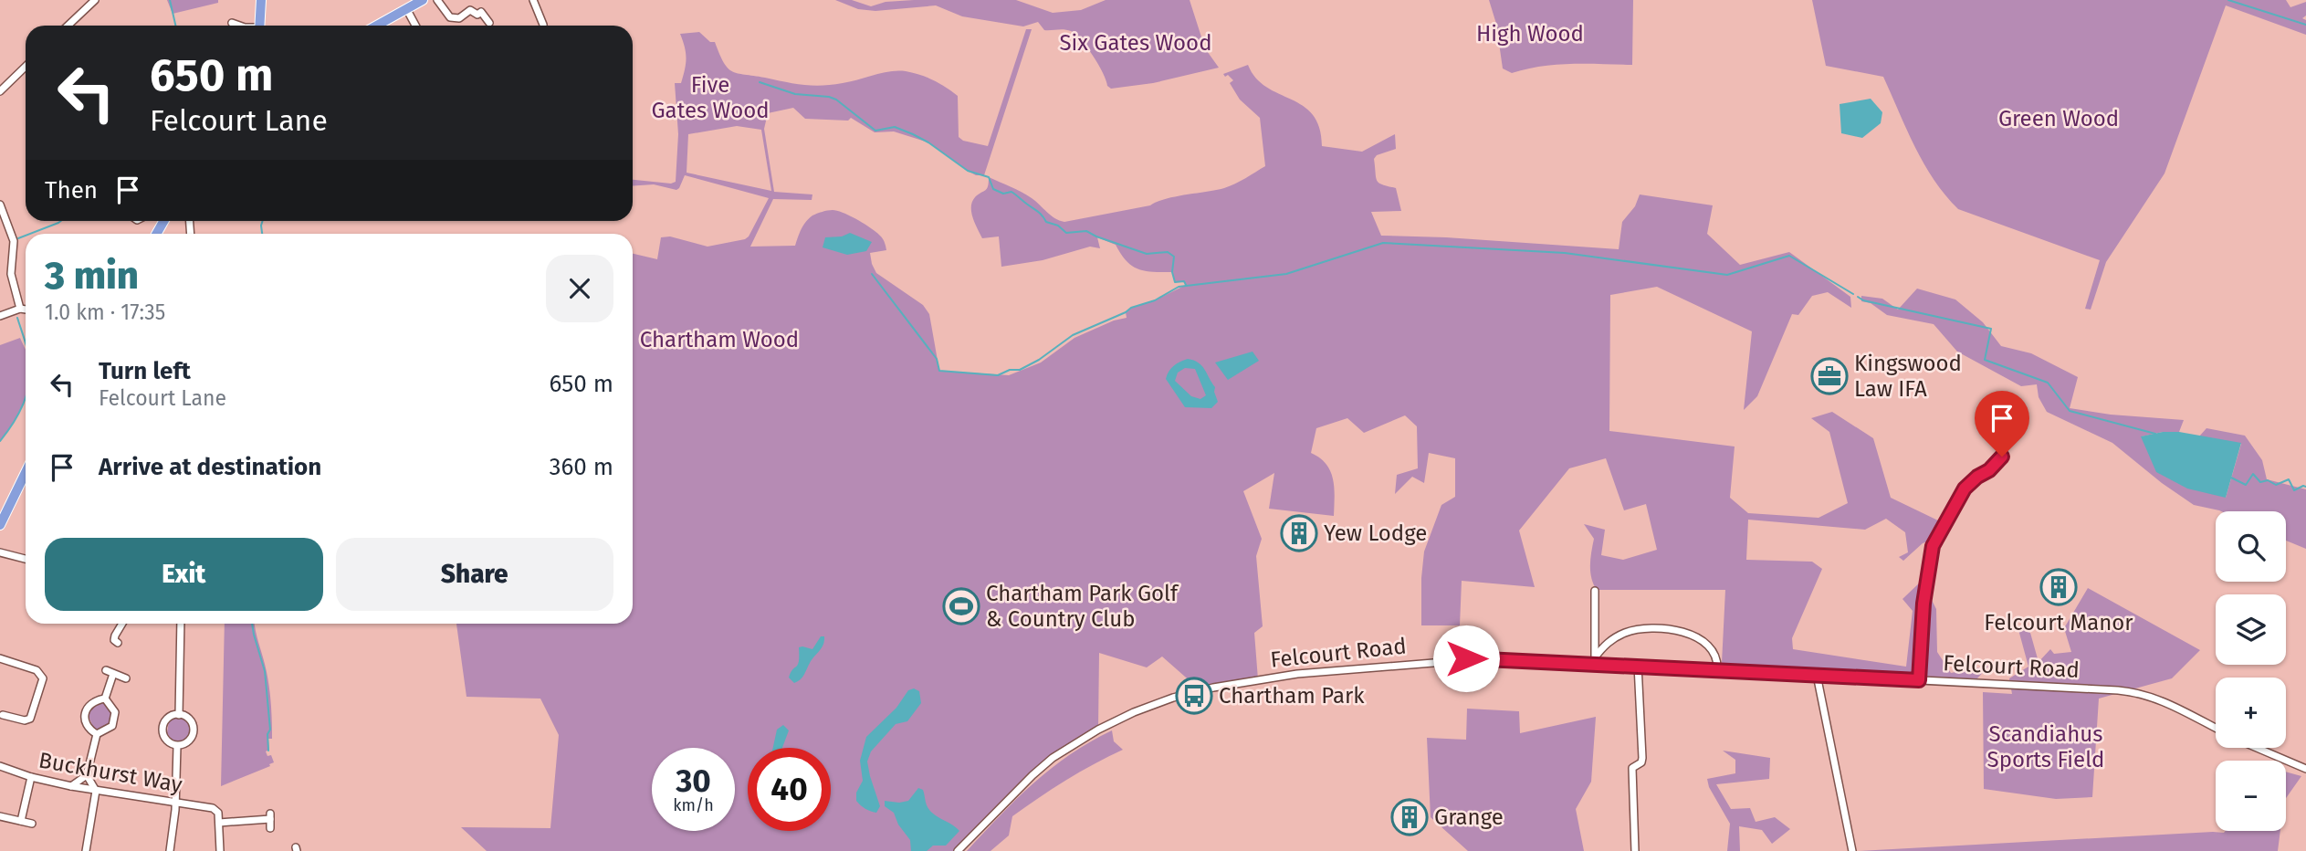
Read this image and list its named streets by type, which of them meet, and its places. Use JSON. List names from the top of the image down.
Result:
{
  "streets": {
    "street": ["Felcourt Road", "Buckhurst Way"]
  },
  "parks": [
    "High Wood",
    "Six Gates Wood",
    "Five Gates Wood",
    "Green Wood",
    "Chartham Wood",
    "Scandiahus Sports Field"
  ],
  "places": {
    "office": ["Kingswood Law IFA"],
    "building": ["Yew Lodge", "Felcourt Manor", "Grange"],
    "sports": ["Chartham Park Golf & Country Club"],
    "bus stop": ["Chartham Park"]
  },
  "page": {
    "turn": ["650 m", "Felcourt Lane"],
    "then": "Then",
    "heading": ["3 min", "1.0 km · 17:35"],
    "list": [
      {
        "name": "Turn left",
        "note": "Felcourt Lane",
        "value": "650 m"
      },
      {
        "name": "Arrive at destination",
        "value": "360 m"
      }
    ],
    "map_buttons": ["+", "−"],
    "buttons": ["Exit", "Share"],
    "speed": "30 km/h",
    "limit": "40"
  }
}
